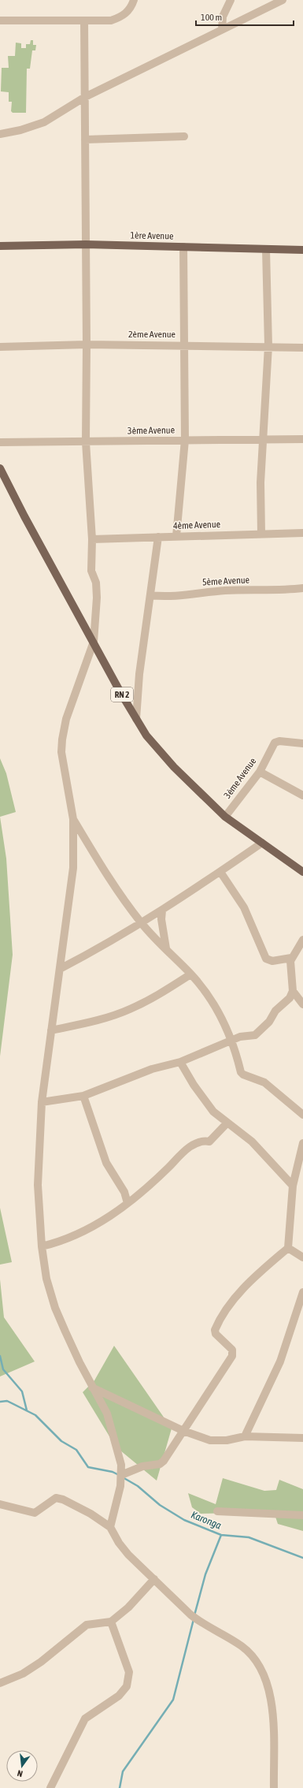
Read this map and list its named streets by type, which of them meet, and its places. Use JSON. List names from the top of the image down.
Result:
{
  "streets": {
    "main road": ["1ère Avenue", "RN 2"],
    "street": [
      "2ème Avenue",
      "3ème Avenue",
      "4ème Avenue",
      "5ème Avenue"
    ]
  },
  "crossings": [
    ["3ème Avenue", "RN 2"]
  ],
  "water": ["Karonga"],
  "scale_bar": "100 m",
  "north": "bottom"
}
